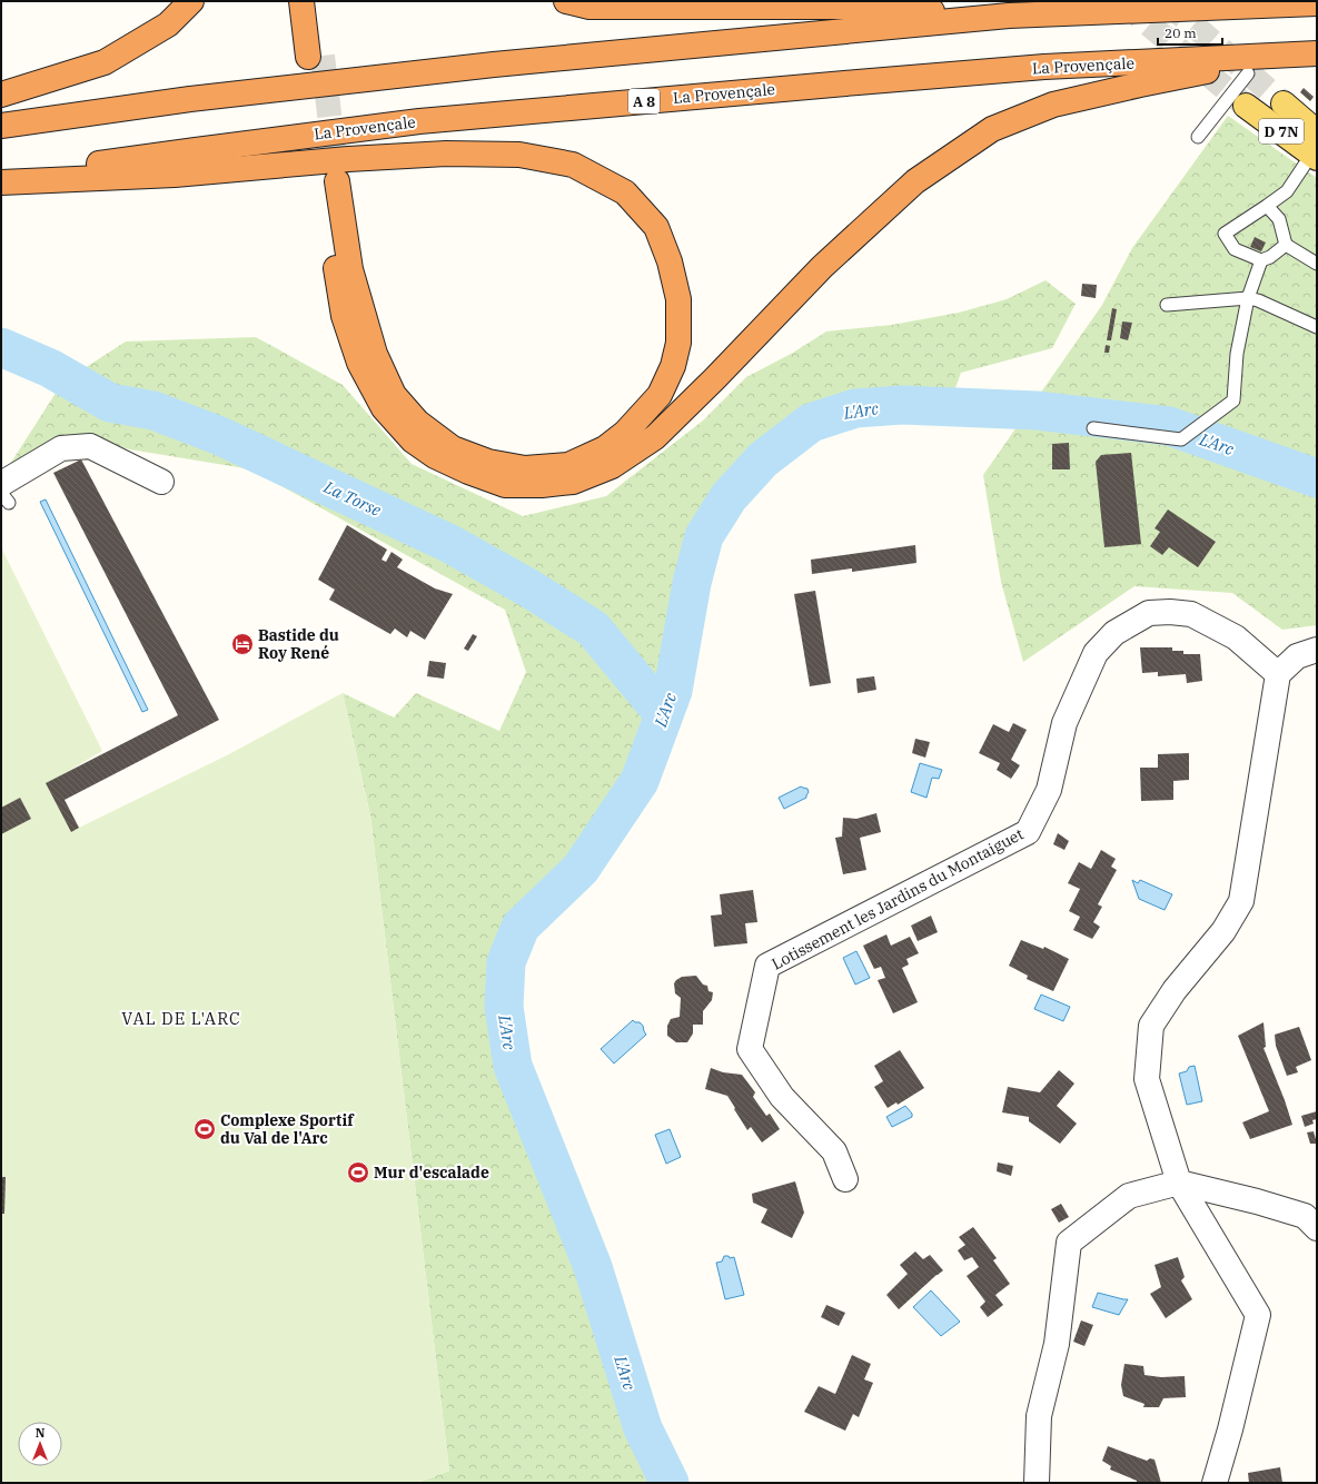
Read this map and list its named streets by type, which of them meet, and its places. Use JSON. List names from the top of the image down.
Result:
{
  "streets": {
    "highway": ["La Provençale", "A 8"],
    "main road": ["D 7N"],
    "street": ["Lotissement les Jardins du Montaiguet"]
  },
  "districts": ["VAL DE L'ARC"],
  "water": ["L'Arc", "La Torse"],
  "places": {
    "hotel": ["Bastide du Roy René"],
    "sports": ["Complexe Sportif du Val de l'Arc", "Mur d'escalade"]
  },
  "scale_bar": "20 m",
  "north": "top"
}
